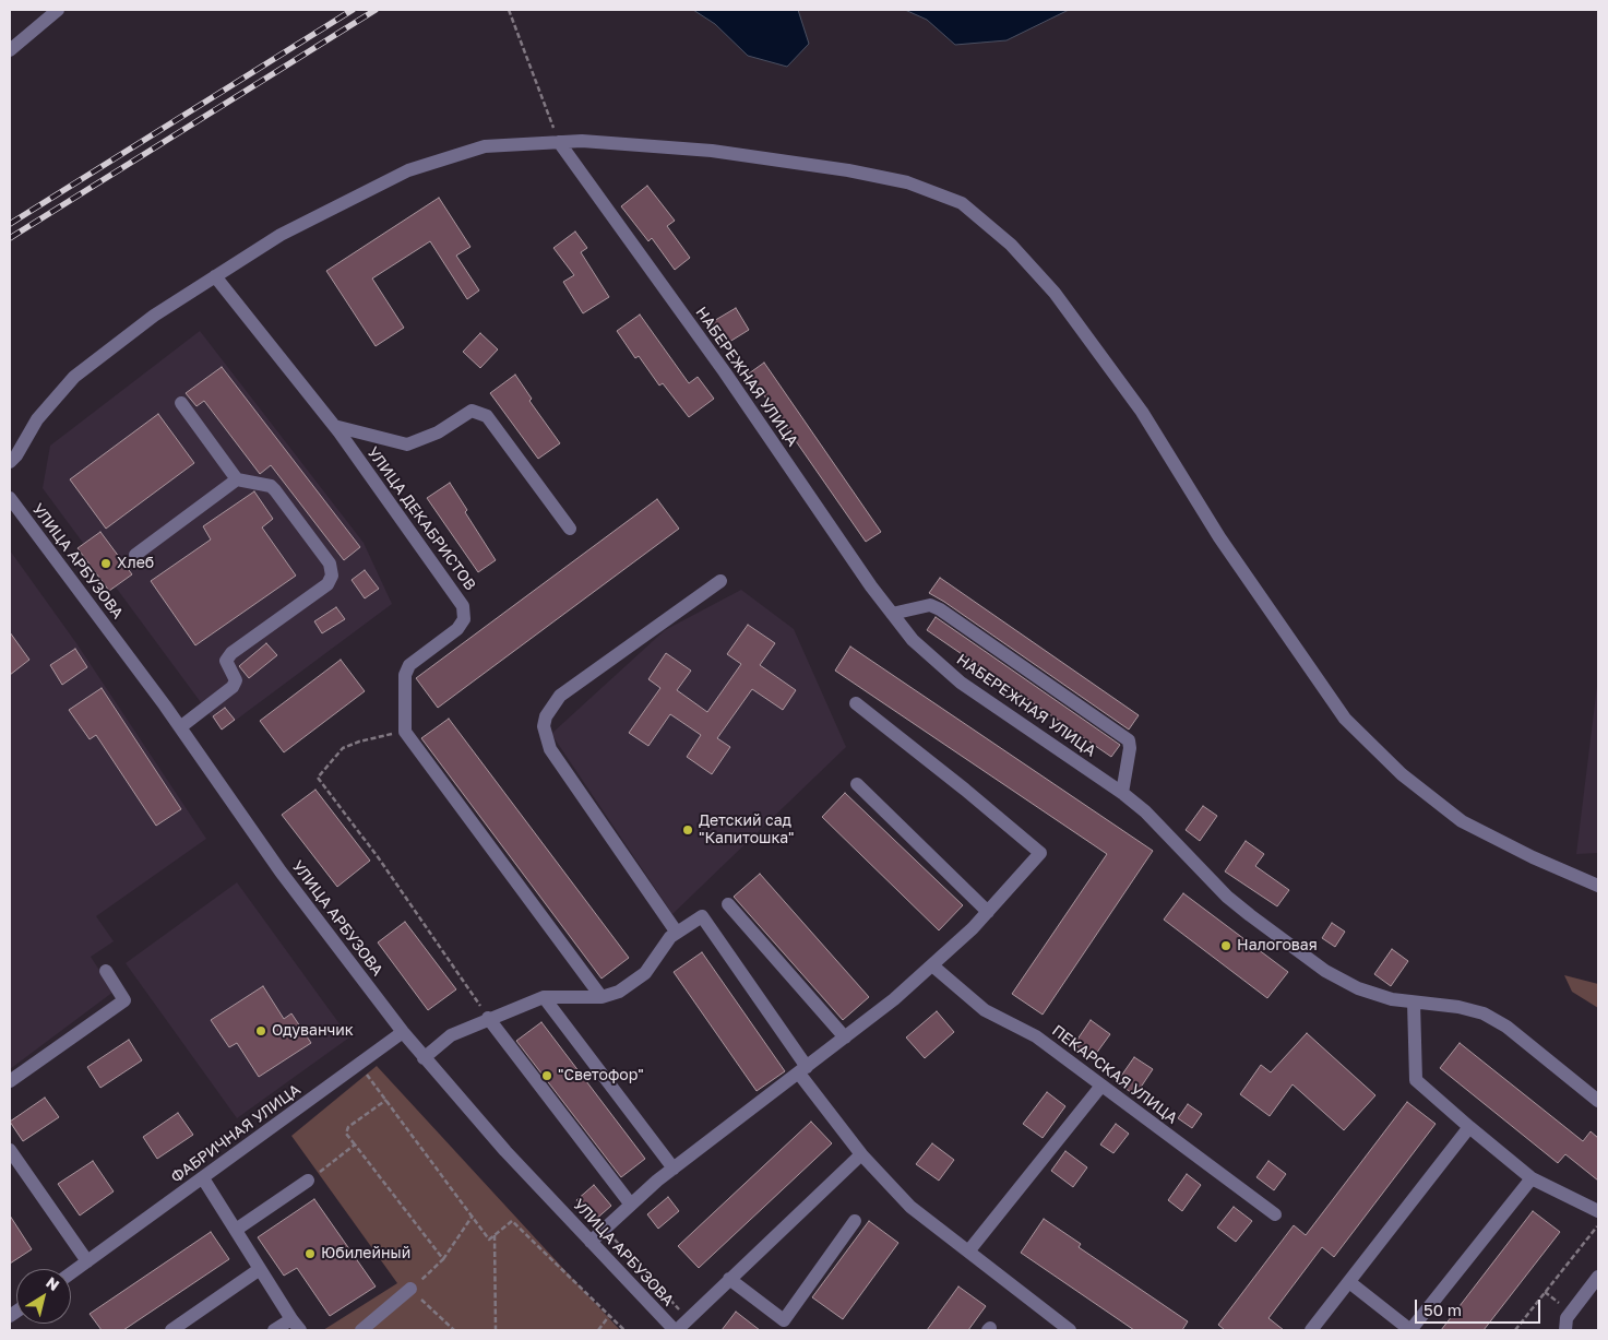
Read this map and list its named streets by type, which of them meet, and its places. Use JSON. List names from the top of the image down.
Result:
{
  "streets": {
    "street": [
      "НАБЕРЕЖНАЯ УЛИЦА",
      "УЛИЦА ДЕКАБРИСТОВ",
      "УЛИЦА АРБУЗОВА",
      "ПЕКАРСКАЯ УЛИЦА",
      "ФАБРИЧНАЯ УЛИЦА"
    ]
  },
  "crossings": [
    ["УЛИЦА АРБУЗОВА", "ФАБРИЧНАЯ УЛИЦА"]
  ],
  "places": [
    "Хлеб",
    "Детский сад \"Капитошка\"",
    "Налоговая",
    "Одуванчик",
    "\"Светофор\"",
    "Юбилейный"
  ],
  "scale_bar": "50 m",
  "north": "top right"
}
